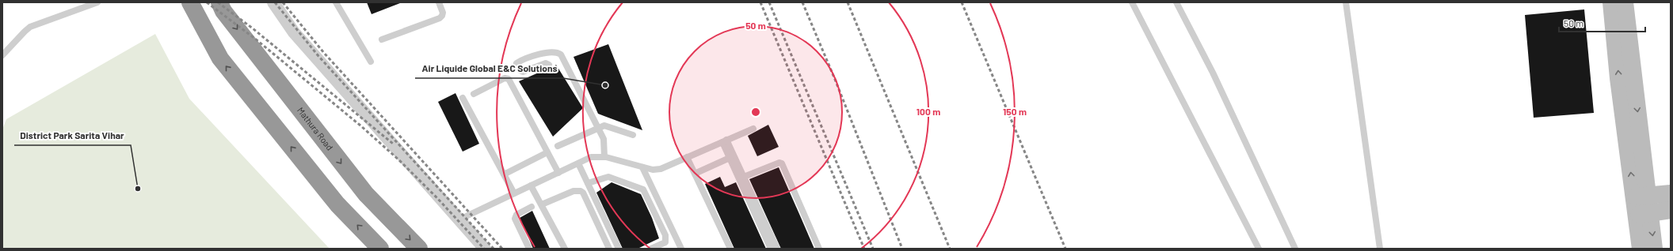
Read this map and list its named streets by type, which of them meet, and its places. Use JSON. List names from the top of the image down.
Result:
{
  "streets": {
    "highway": ["Mathura Road"]
  },
  "places": ["Air Liquide Global E&C Solutions", "District Park Sarita Vihar"],
  "scale_bar": "50 m",
  "rings": ["50 m", "100 m", "150 m"]
}
